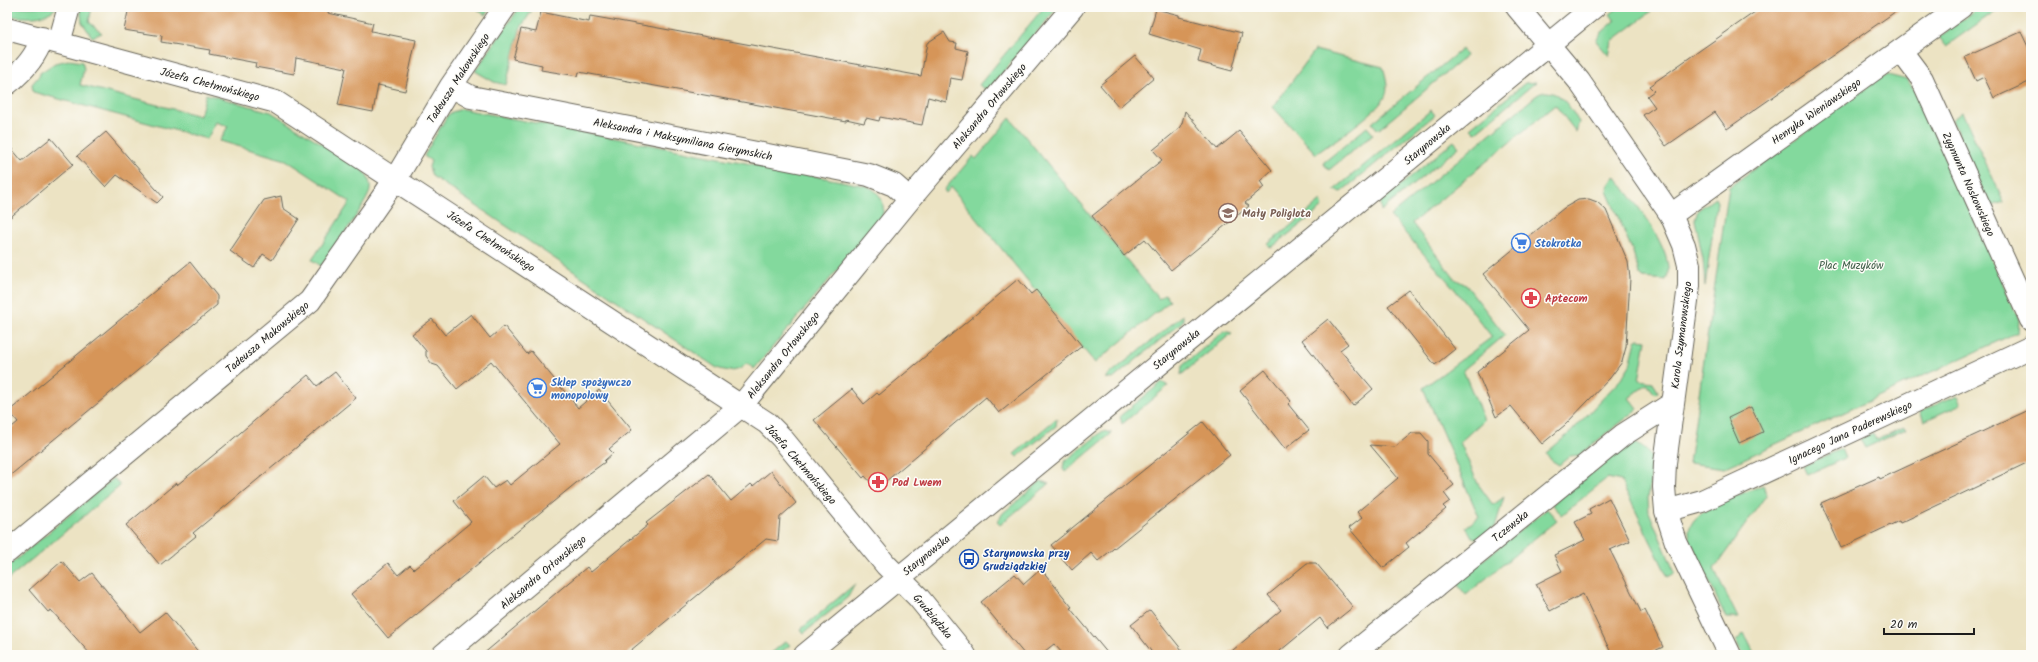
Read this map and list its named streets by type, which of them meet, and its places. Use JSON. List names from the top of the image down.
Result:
{
  "streets": {
    "street": [
      "Tadeusza Makowskiego",
      "Józefa Chełmońskiego",
      "Aleksandra Orłowskiego",
      "Henryka Wieniawskiego",
      "Aleksandra i Maksymiliana Gierymskich",
      "Starynowska",
      "Zygmunta Noskowskiego",
      "Karola Szymanowskiego",
      "Ignacego Jana Paderewskiego",
      "Tczewska",
      "Grudziądzka"
    ]
  },
  "crossings": [
    ["Tadeusza Makowskiego", "Józefa Chełmońskiego"],
    ["Tadeusza Makowskiego", "Aleksandra i Maksymiliana Gierymskich"],
    ["Józefa Chełmońskiego", "Aleksandra Orłowskiego"],
    ["Józefa Chełmońskiego", "Starynowska"],
    ["Józefa Chełmońskiego", "Grudziądzka"],
    ["Aleksandra Orłowskiego", "Aleksandra i Maksymiliana Gierymskich"],
    ["Henryka Wieniawskiego", "Zygmunta Noskowskiego"],
    ["Henryka Wieniawskiego", "Karola Szymanowskiego"],
    ["Starynowska", "Karola Szymanowskiego"],
    ["Starynowska", "Grudziądzka"],
    ["Karola Szymanowskiego", "Ignacego Jana Paderewskiego"],
    ["Karola Szymanowskiego", "Tczewska"]
  ],
  "parks": ["Plac Muzyków"],
  "places": {
    "school or university": ["Mały Poliglota"],
    "supermarket": ["Stokrotka", "Sklep spożywczo monopolowy"],
    "pharmacy": ["Aptecom", "Pod Lwem"],
    "bus stop": ["Starynowska przy Grudziądzkiej"]
  },
  "scale_bar": "20 m"
}
